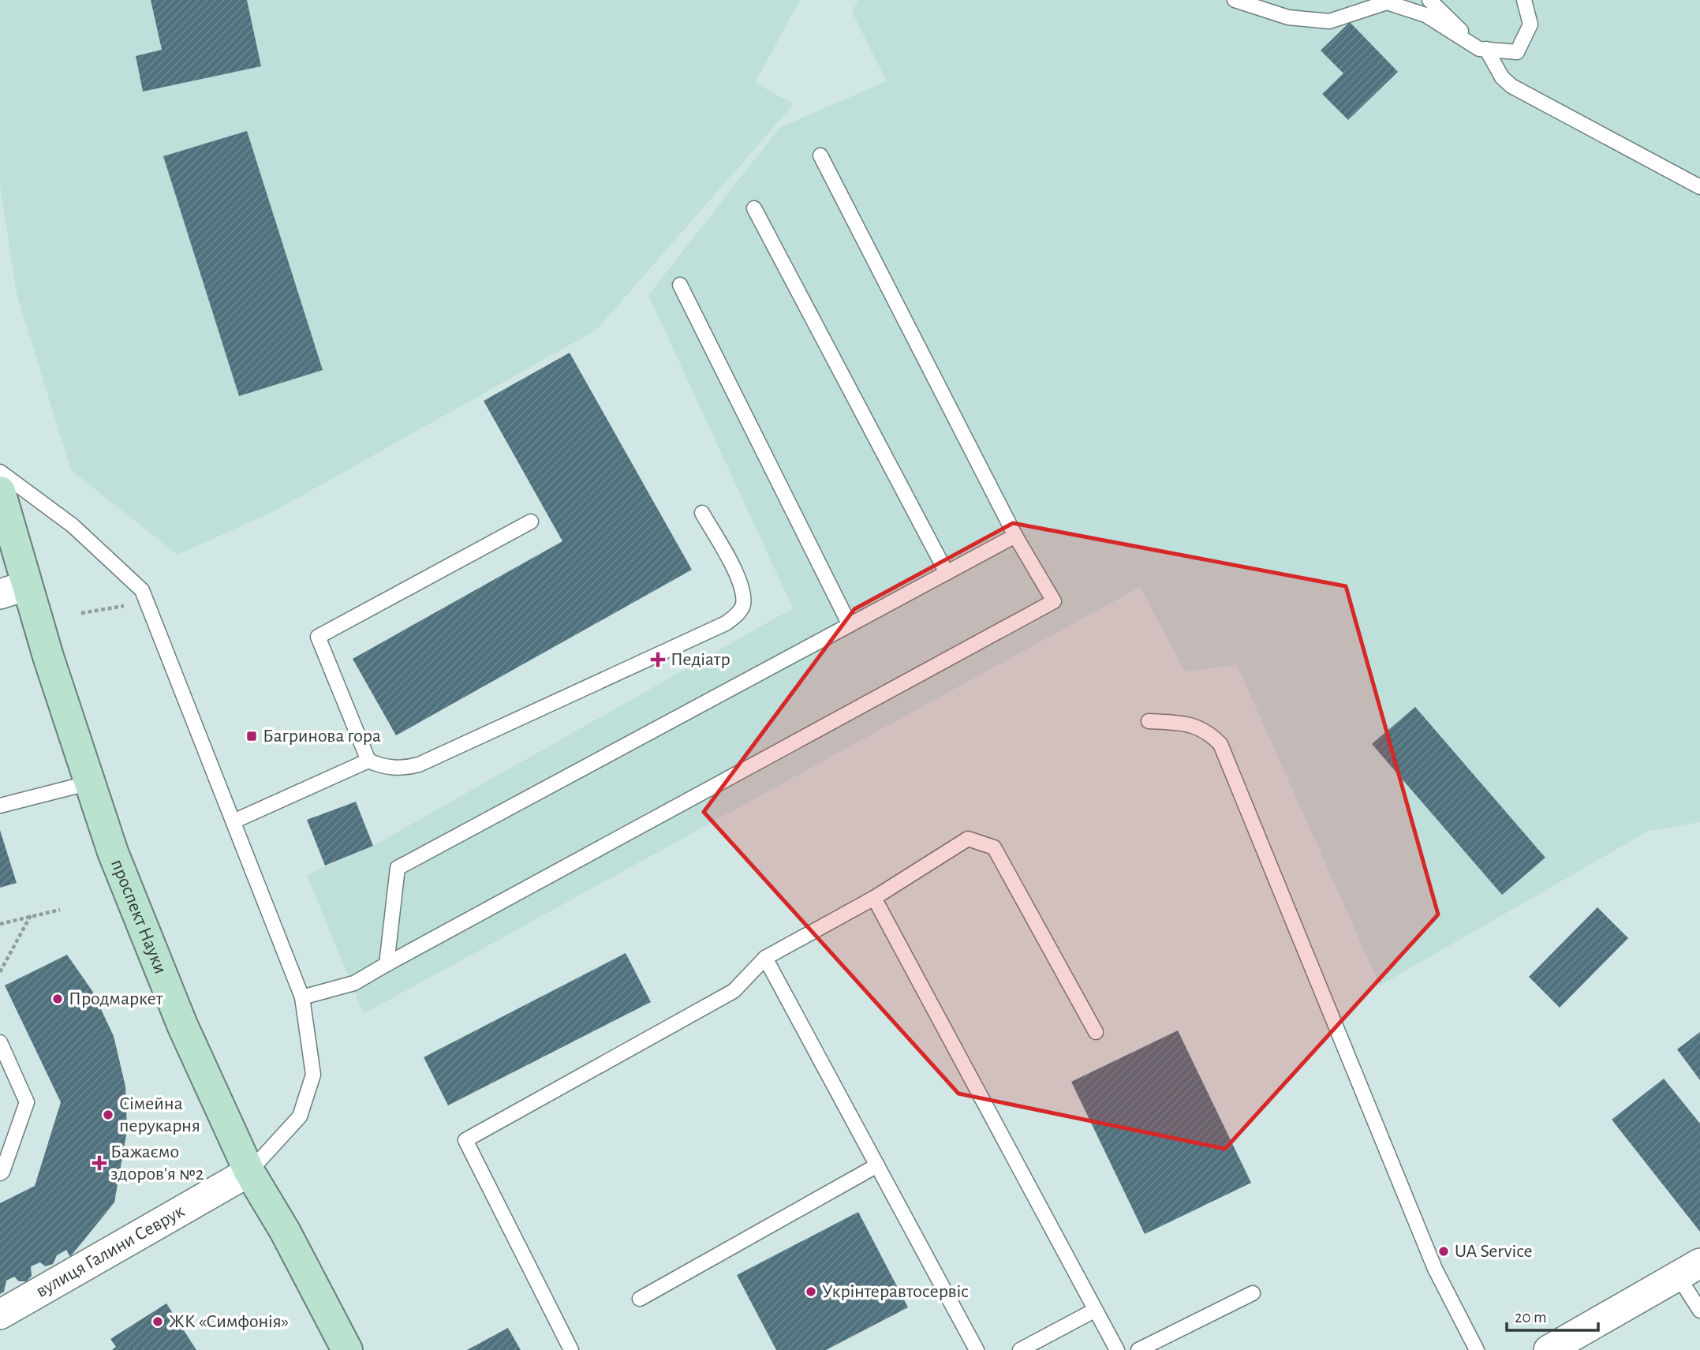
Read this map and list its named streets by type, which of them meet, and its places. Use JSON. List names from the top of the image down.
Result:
{
  "streets": {
    "main road": ["проспект Науки"],
    "street": ["вулиця Галини Севрук"]
  },
  "crossings": [
    ["проспект Науки", "вулиця Галини Севрук"]
  ],
  "places": {
    "health": ["Педіатр", "Бажаємо здоров'я №2"],
    "transit": ["Багринова гора"],
    "other": [
      "Продмаркет",
      "Сімейна перукарня",
      "UA Service",
      "Укрінтеравтосервіс",
      "ЖК «Симфонія»"
    ]
  },
  "scale_bar": "20 m"
}
